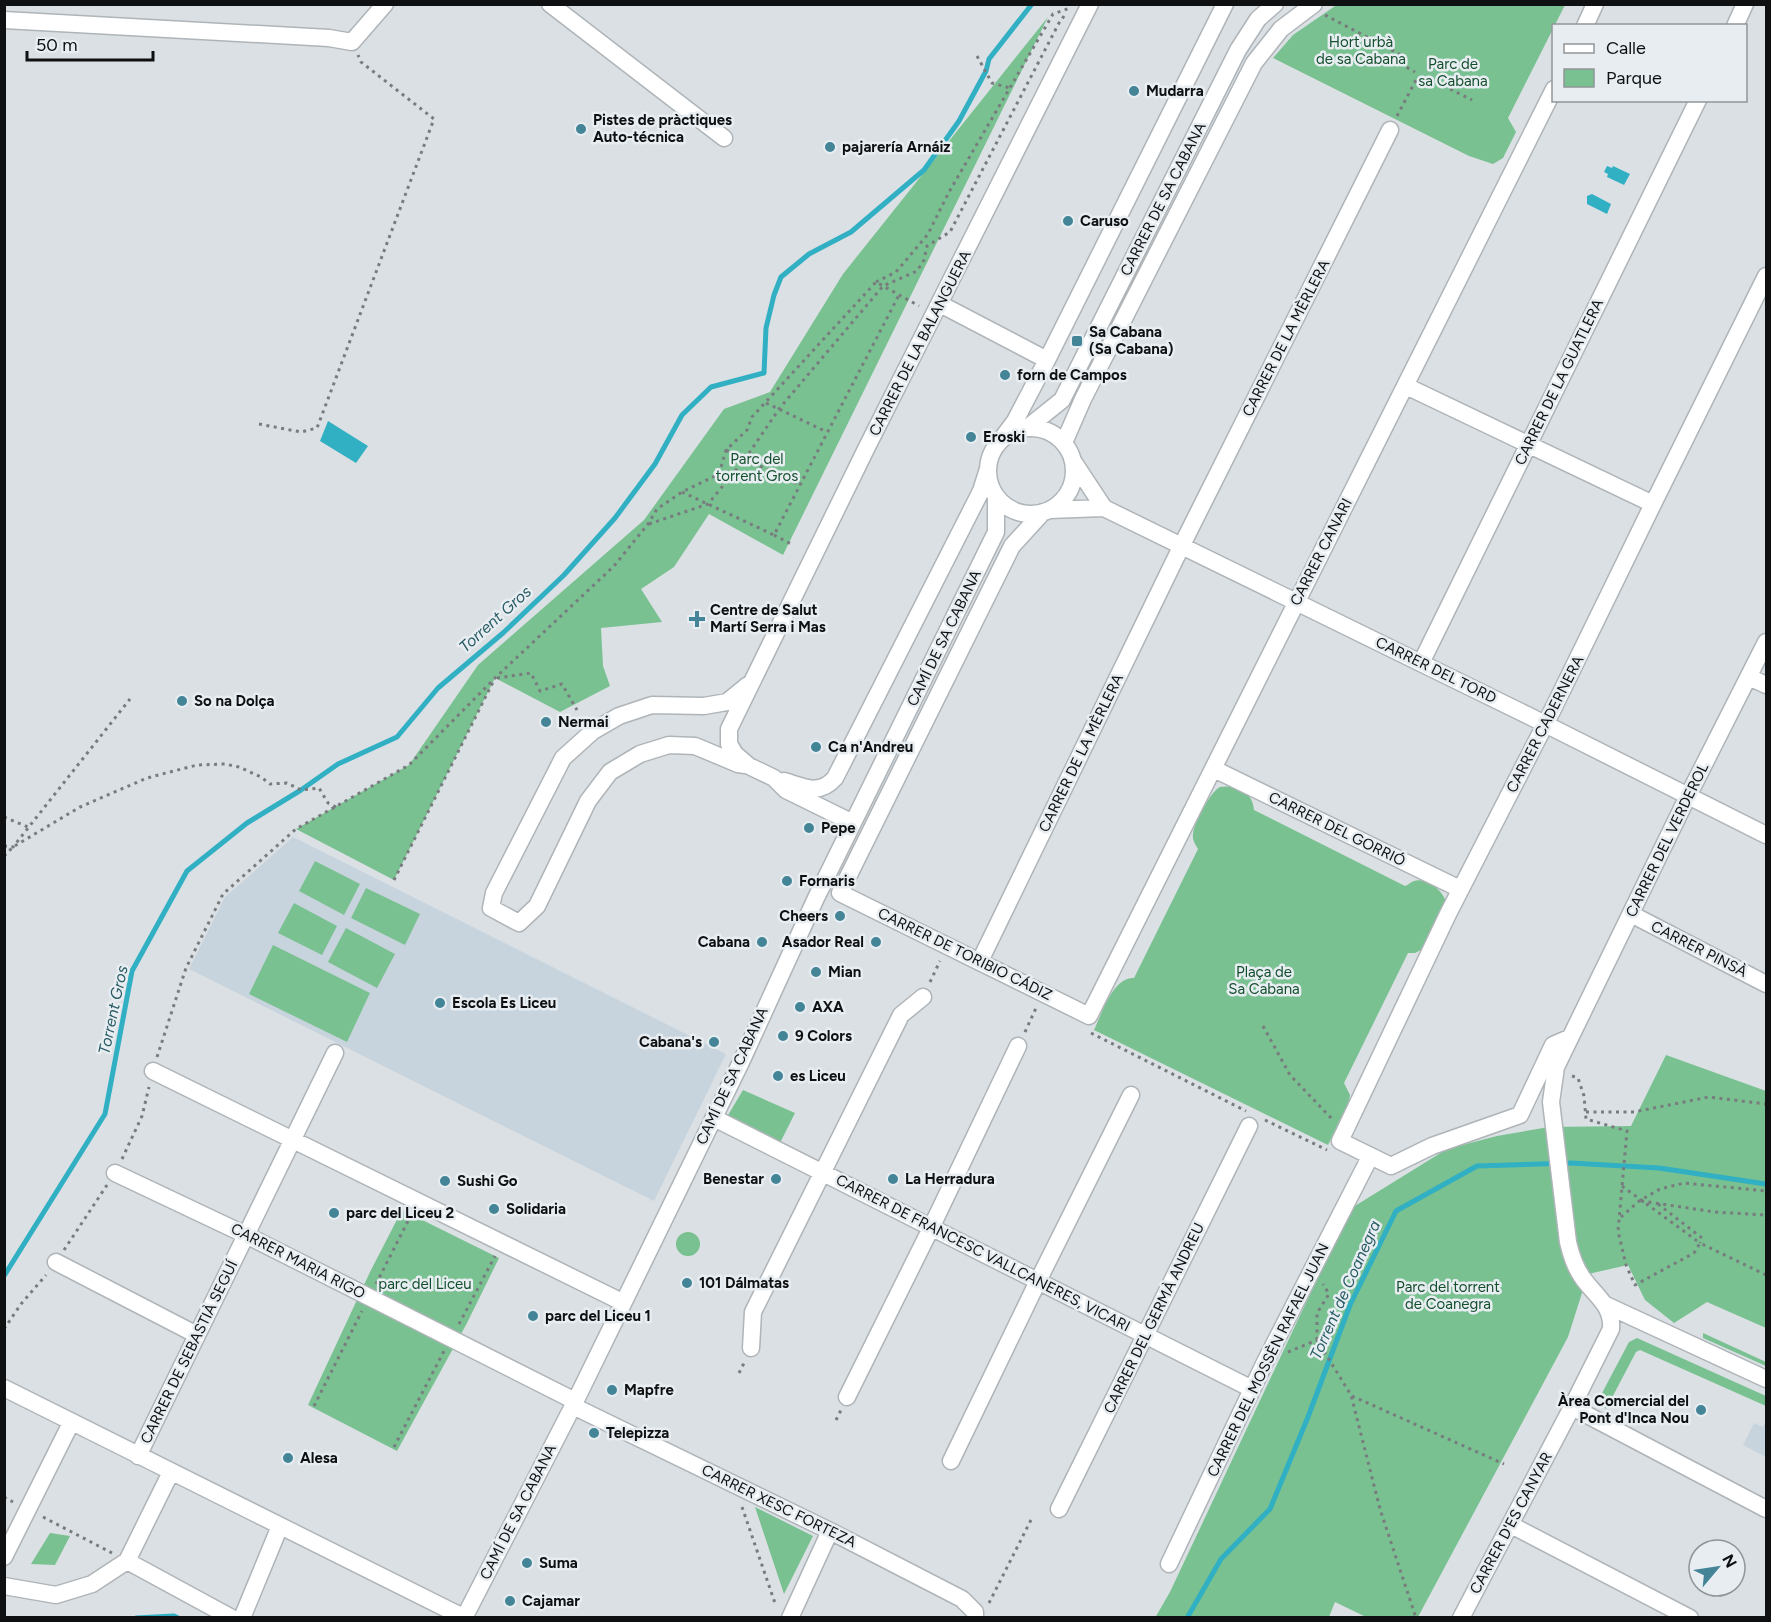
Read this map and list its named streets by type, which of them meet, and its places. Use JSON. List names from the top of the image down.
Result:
{
  "streets": {
    "street": [
      "CARRER DE SA CABANA",
      "CARRER DE LA MÈRLERA",
      "CARRER DE LA BALANGUERA",
      "CARRER DE LA GUATLERA",
      "CARRER CANARI",
      "CAMÍ DE SA CABANA",
      "CARRER DEL TORD",
      "CARRER CADERNERA",
      "CARRER DEL GORRIÓ",
      "CARRER DEL VERDEROL",
      "CARRER PINSÀ",
      "CARRER DE TORIBIO CÁDIZ",
      "CARRER DE FRANCESC VALLCANERES, VICARI",
      "CARRER MARIA RIGO",
      "CARRER DEL GERMÀ ANDREU",
      "CARRER DE SEBASTIÀ SEGUÍ",
      "CARRER DEL MOSSÈN RAFAEL JUAN",
      "CARRER XESC FORTEZA",
      "CARRER D'ES CANYAR"
    ]
  },
  "crossings": [
    ["CARRER DE SA CABANA", "CARRER DEL TORD"],
    ["CARRER DE SA CABANA", "CARRER DE TORIBIO CÁDIZ"],
    ["CARRER DE LA MÈRLERA", "CARRER DEL TORD"],
    ["CARRER DE LA MÈRLERA", "CARRER DE TORIBIO CÁDIZ"],
    ["CARRER DE LA GUATLERA", "CARRER DEL TORD"],
    ["CARRER CANARI", "CARRER DEL TORD"],
    ["CARRER CANARI", "CARRER DEL GORRIÓ"],
    ["CARRER CANARI", "CARRER DE TORIBIO CÁDIZ"],
    ["CAMÍ DE SA CABANA", "CARRER DE FRANCESC VALLCANERES, VICARI"],
    ["CAMÍ DE SA CABANA", "CARRER MARIA RIGO"],
    ["CAMÍ DE SA CABANA", "CARRER XESC FORTEZA"],
    ["CARRER DEL TORD", "CARRER CADERNERA"],
    ["CARRER DEL TORD", "CARRER DEL VERDEROL"],
    ["CARRER DEL TORD", "CARRER DE TORIBIO CÁDIZ"],
    ["CARRER CADERNERA", "CARRER DEL GORRIÓ"],
    ["CARRER DEL VERDEROL", "CARRER PINSÀ"],
    ["CARRER DEL VERDEROL", "CARRER D'ES CANYAR"],
    ["CARRER DE FRANCESC VALLCANERES, VICARI", "CARRER DEL GERMÀ ANDREU"],
    ["CARRER DE FRANCESC VALLCANERES, VICARI", "CARRER DEL MOSSÈN RAFAEL JUAN"],
    ["CARRER MARIA RIGO", "CARRER DE SEBASTIÀ SEGUÍ"],
    ["CARRER MARIA RIGO", "CARRER XESC FORTEZA"]
  ],
  "water": ["Torrent Gros", "Torrent de Coanegra"],
  "parks": [
    "Hort urbà de sa Cabana",
    "Parc de sa Cabana",
    "Parc del torrent Gros",
    "Plaça de Sa Cabana",
    "parc del Liceu",
    "Parc del torrent de Coanegra"
  ],
  "places": {
    "other": [
      "Mudarra",
      "Pistes de pràctiques Auto-técnica",
      "pajarería Arnáiz",
      "Caruso",
      "forn de Campos",
      "Eroski",
      "So na Dolça",
      "Nermai",
      "Ca n'Andreu",
      "Pepe",
      "Fornaris",
      "Cheers",
      "Cabana",
      "Asador Real",
      "Mian",
      "Escola Es Liceu",
      "AXA",
      "9 Colors",
      "Cabana's",
      "es Liceu",
      "Benestar",
      "La Herradura",
      "Sushi Go",
      "Solidaria",
      "parc del Liceu 2",
      "101 Dálmatas",
      "parc del Liceu 1",
      "Mapfre",
      "Àrea Comercial del Pont d'Inca Nou",
      "Telepizza",
      "Alesa",
      "Suma",
      "Cajamar"
    ],
    "transit": ["Sa Cabana (Sa Cabana)"],
    "health": ["Centre de Salut Martí Serra i Mas"]
  },
  "legend": ["Calle", "Parque"],
  "scale_bar": "50 m",
  "north": "top right"
}
